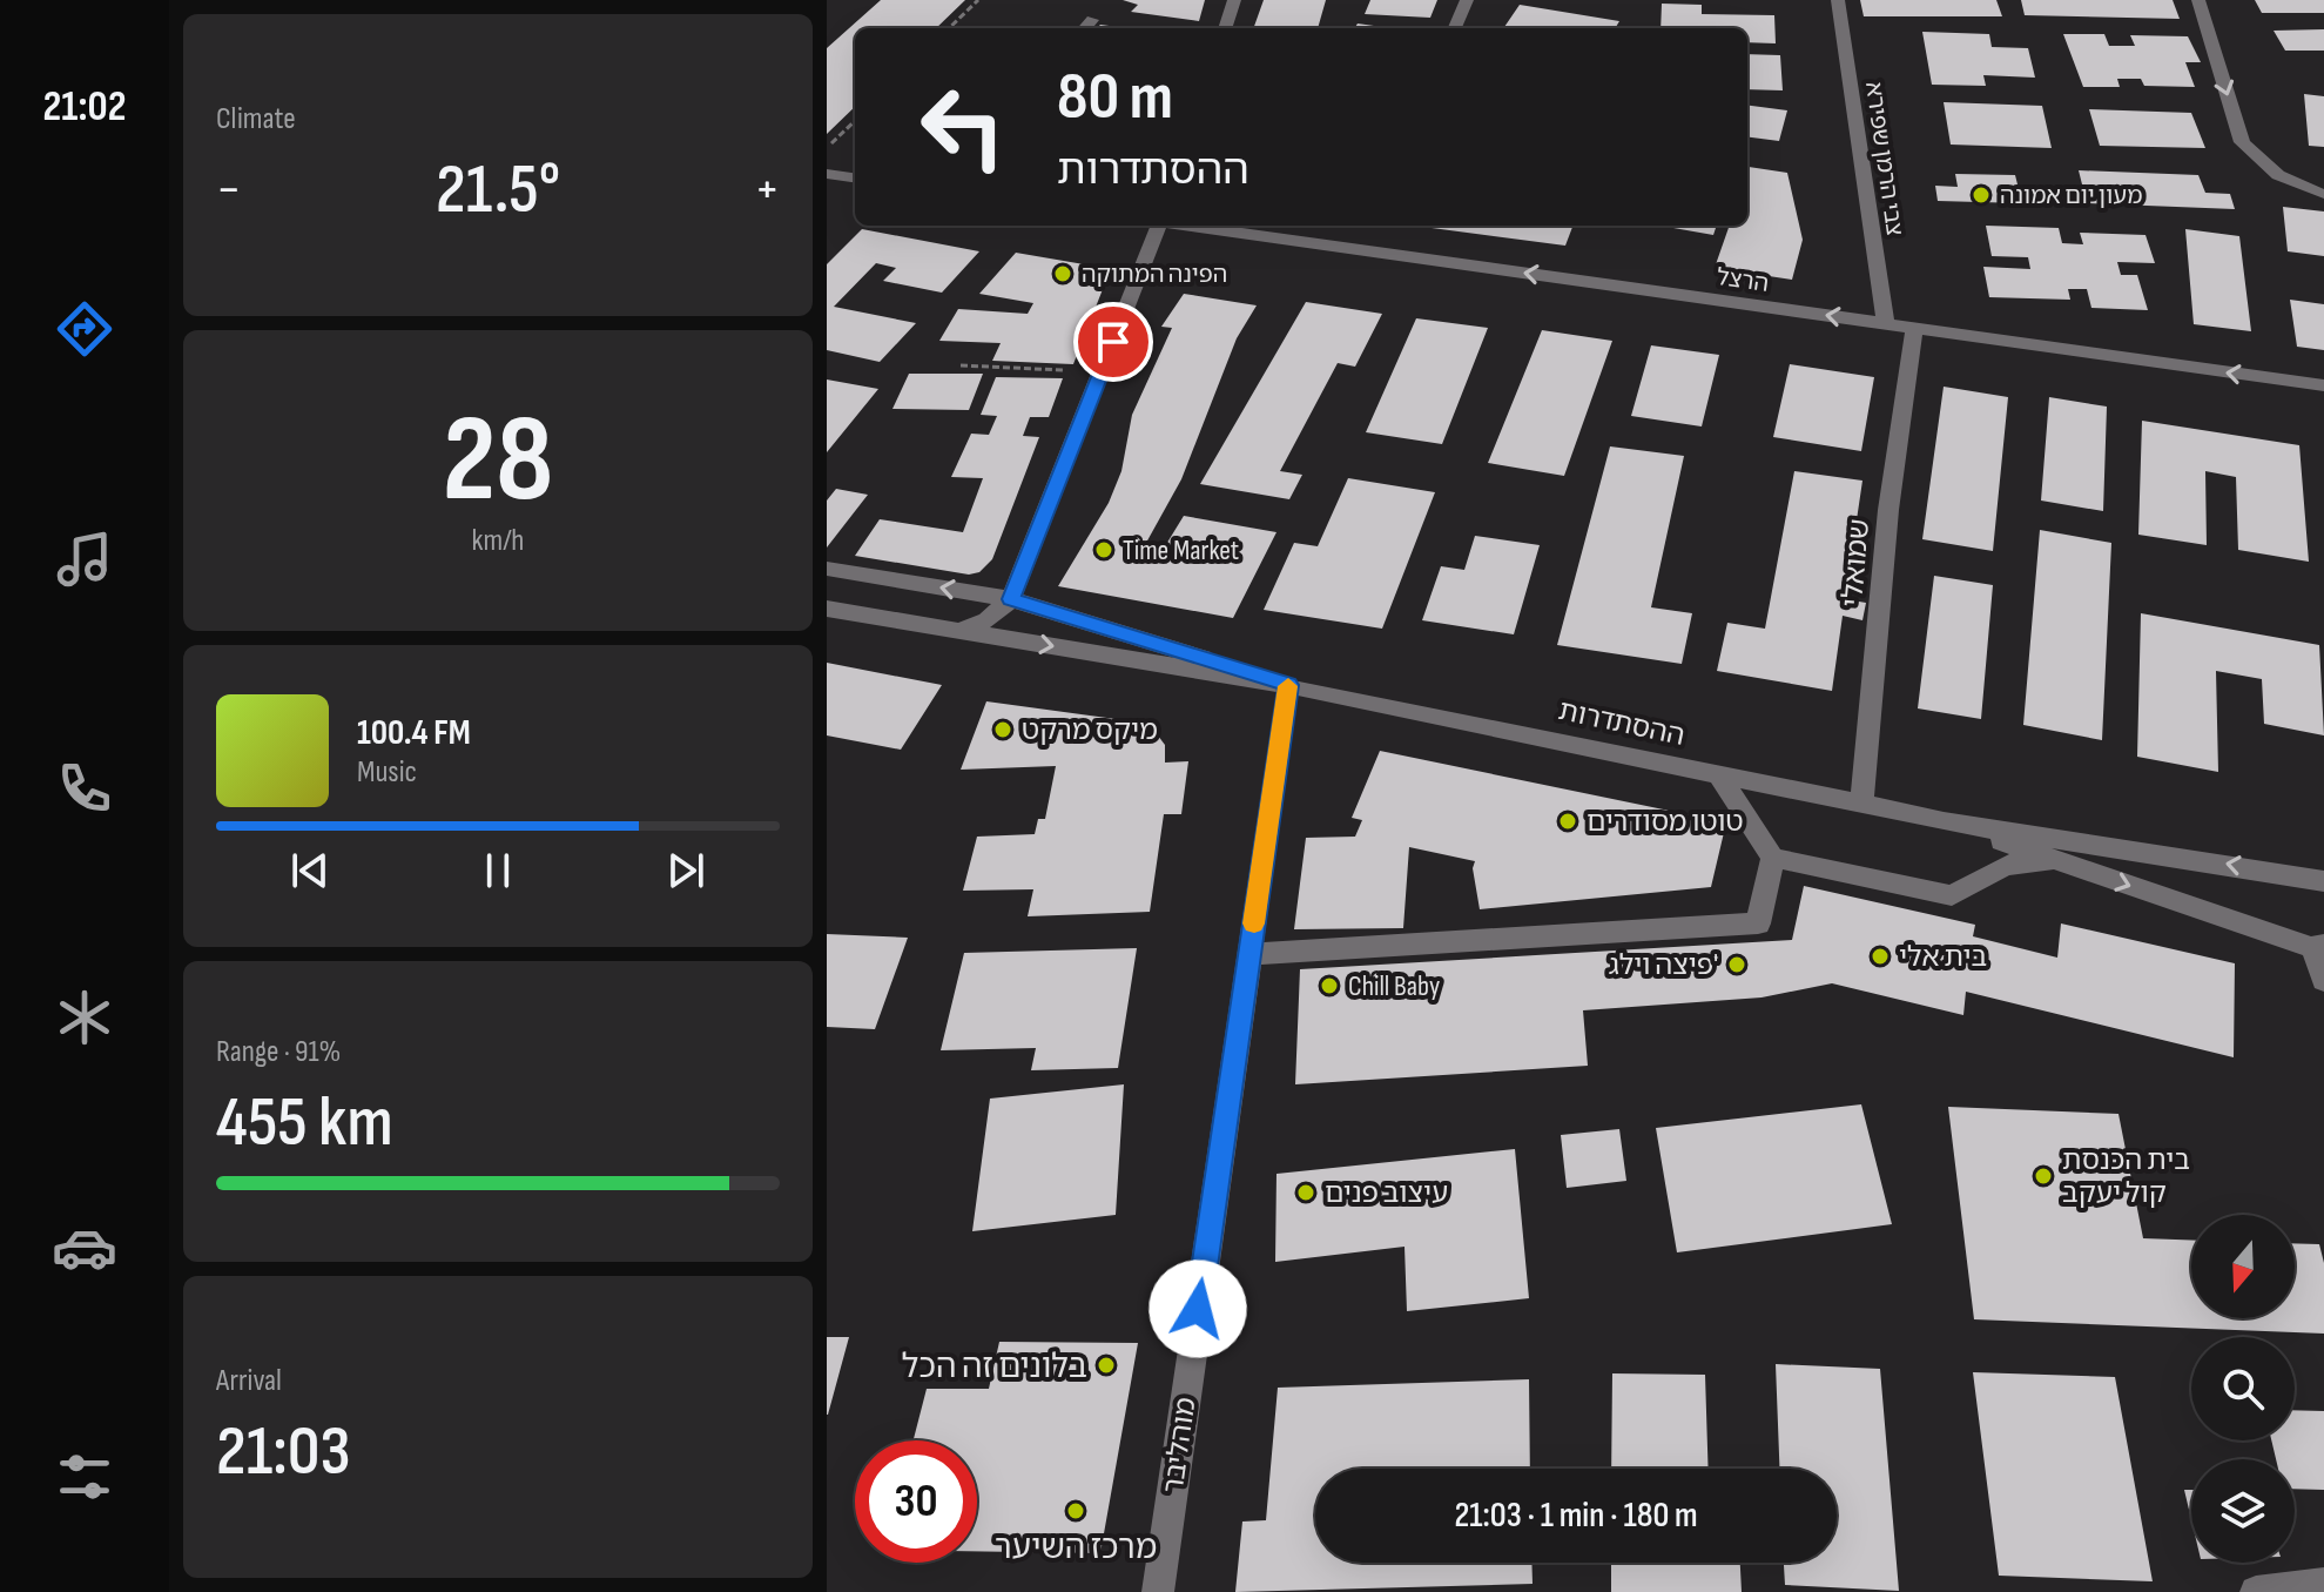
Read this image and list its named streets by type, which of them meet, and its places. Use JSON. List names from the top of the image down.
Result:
{
  "streets": {
    "street": [
      "צבי הרמן שפירא",
      "הרצל",
      "שמואלי",
      "ההסתדרות",
      "מוהליבר"
    ]
  },
  "crossings": [
    ["צבי הרמן שפירא", "הרצל"],
    ["הרצל", "שמואלי"],
    ["שמואלי", "ההסתדרות"],
    ["ההסתדרות", "מוהליבר"]
  ],
  "one_way": ["הרצל"],
  "places": [
    "מעון יום אמונה",
    "הפינה המתוקה",
    "Time Market",
    "מיקס מרקט",
    "טוטו מסודרים",
    "בית אלי",
    "פיצה וילג'",
    "Chill Baby",
    "בית הכנסת קול יעקב",
    "עיצוב פנים",
    "בלונים זה הכל",
    "מרכז השיער"
  ],
  "north": "bottom",
  "page": {
    "tabs": "21:02",
    "tile": [
      "Climate",
      ["28", "km/h"],
      ["Range · 91%", "455 km"],
      ["Arrival", "21:03"]
    ],
    "turn": ["80 m", "ההסתדרות"],
    "heat": ["−", "21.5°", "+"],
    "song": ["100.4 FM", "Music"],
    "limit": "30",
    "trip": "21:03 · 1 min · 180 m"
  }
}
